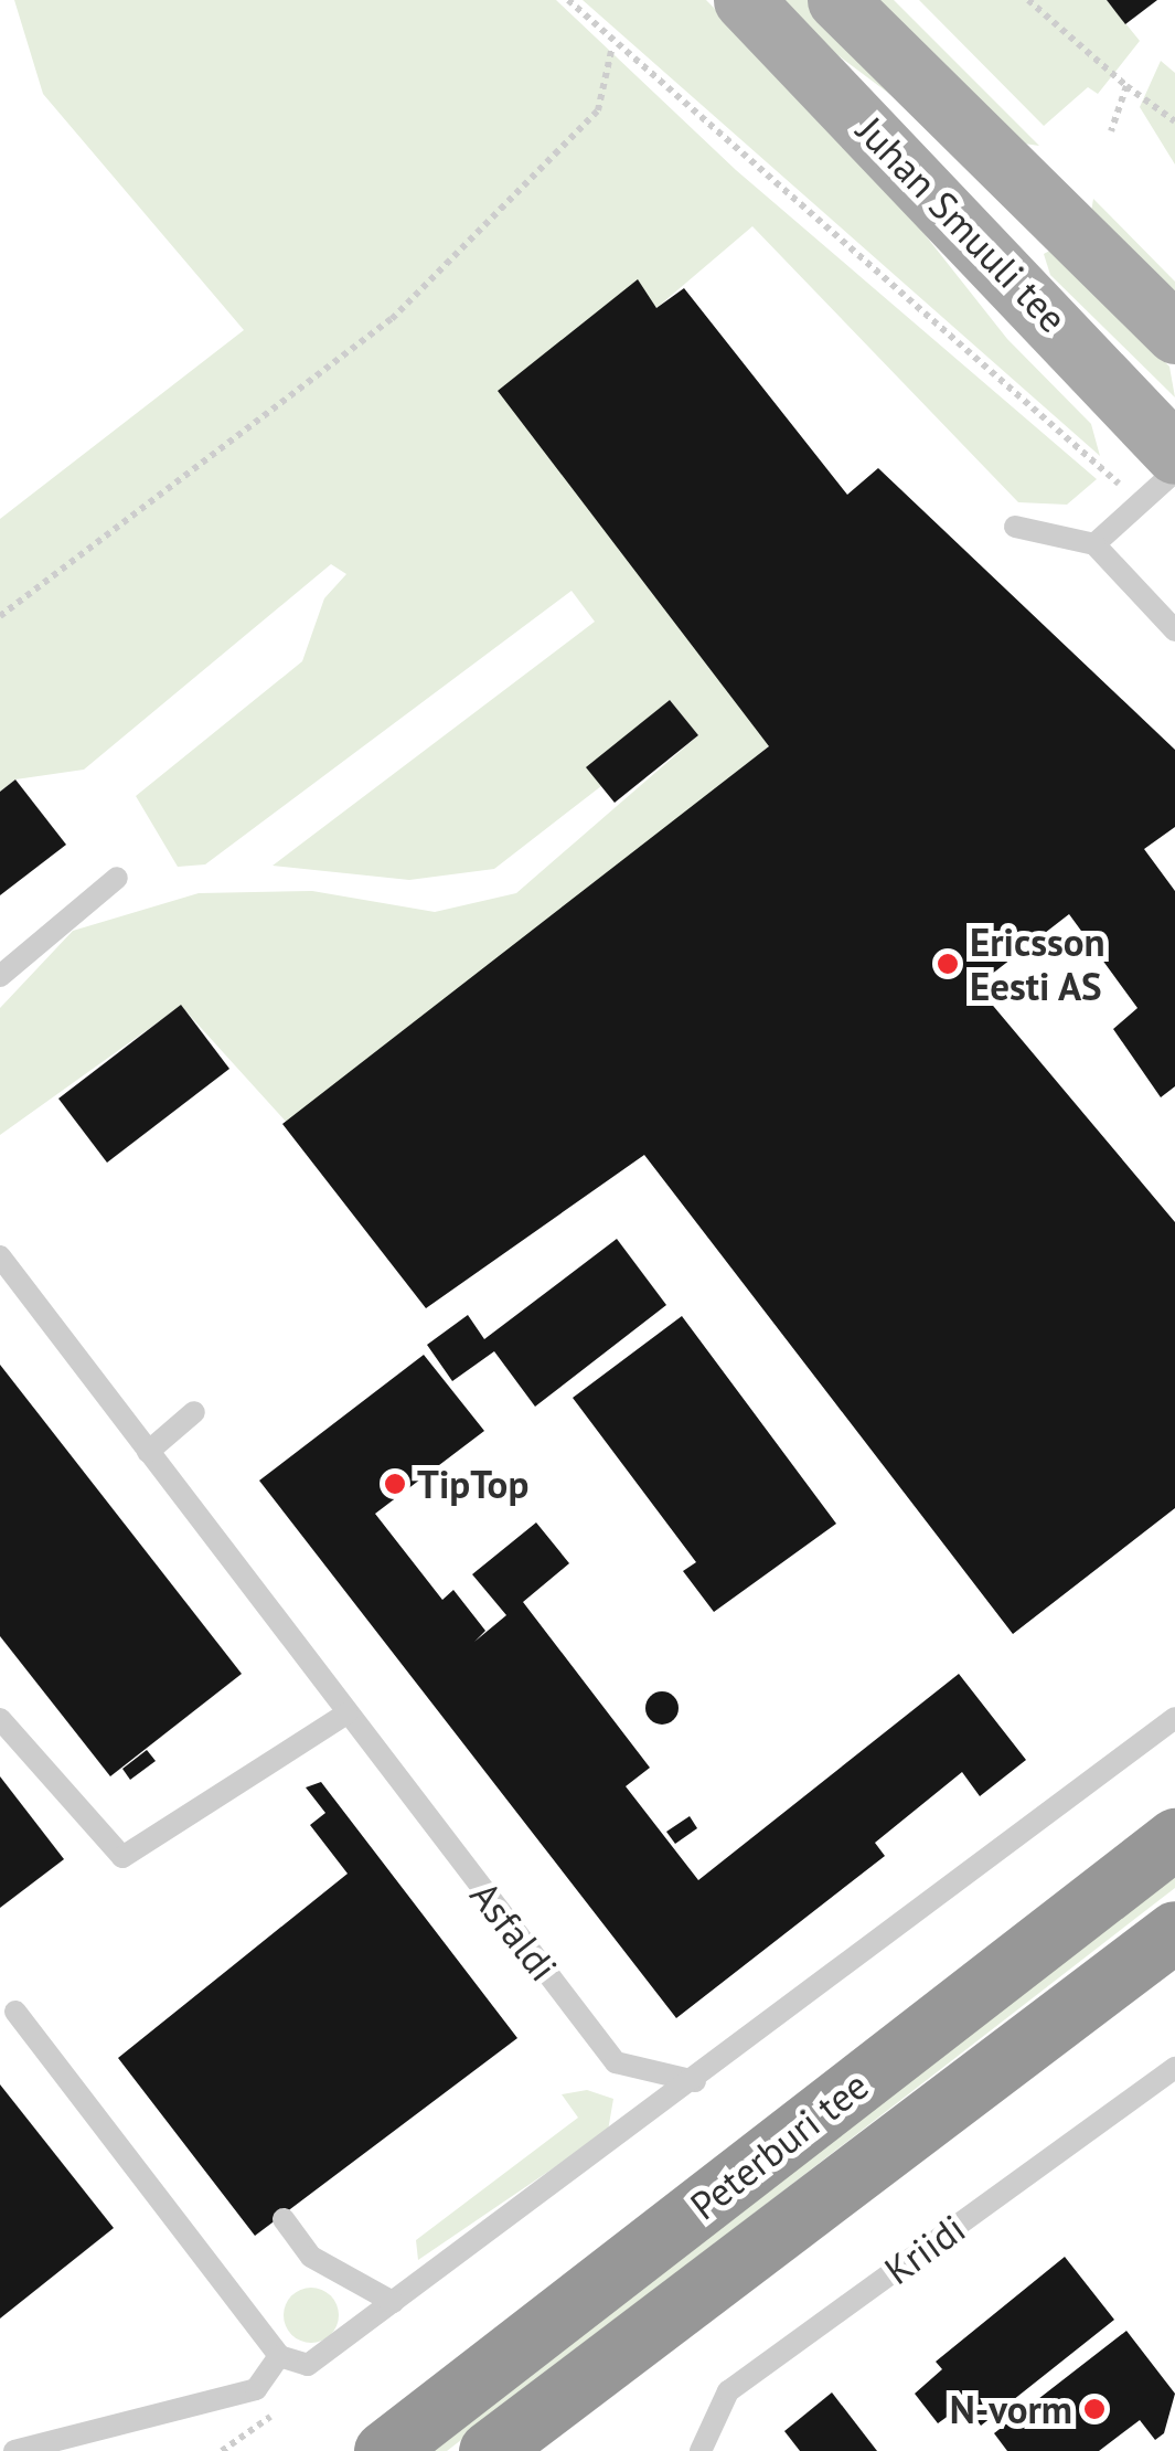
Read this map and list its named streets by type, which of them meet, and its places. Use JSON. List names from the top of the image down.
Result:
{
  "streets": {
    "highway": ["Peterburi tee"],
    "main road": ["Juhan Smuuli tee"],
    "lane": ["Asfaldi", "Kriidi"]
  },
  "places": ["Ericsson Eesti AS", "TipTop", "N-vorm"]
}
